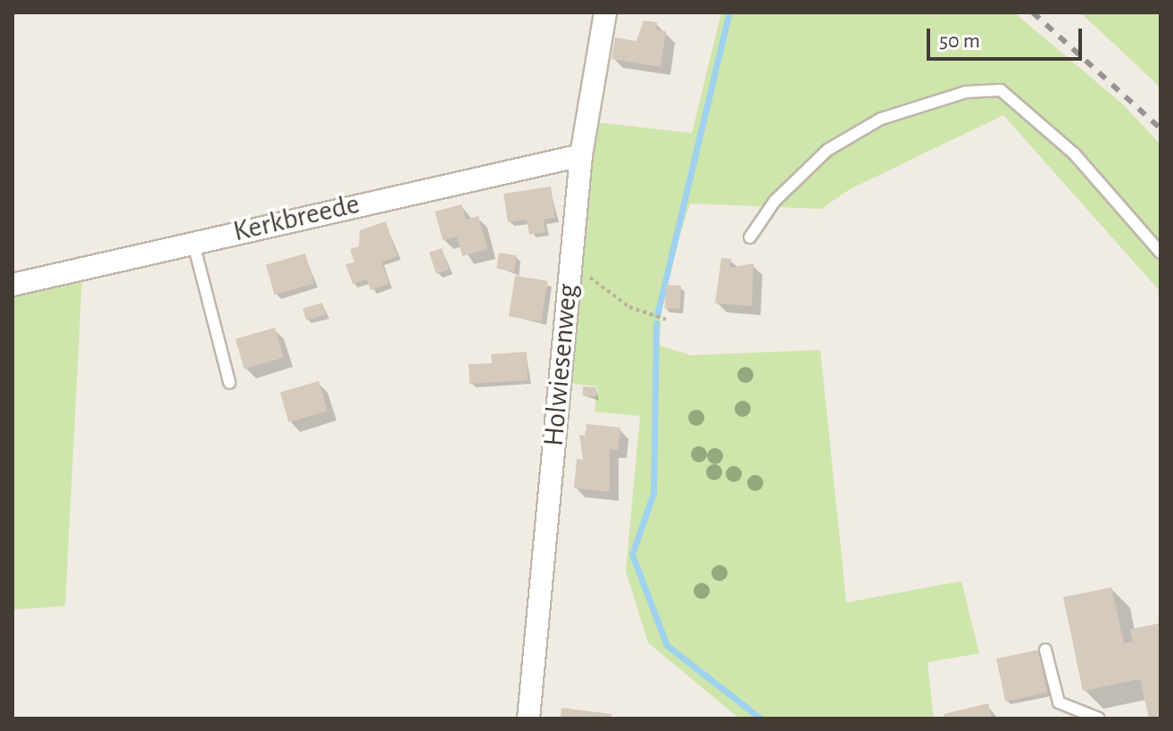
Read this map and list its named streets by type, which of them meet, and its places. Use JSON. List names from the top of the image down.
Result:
{
  "streets": {
    "street": ["Kerkbreede", "Holwiesenweg"]
  },
  "crossings": [
    ["Kerkbreede", "Holwiesenweg"]
  ],
  "scale_bar": "50 m"
}
